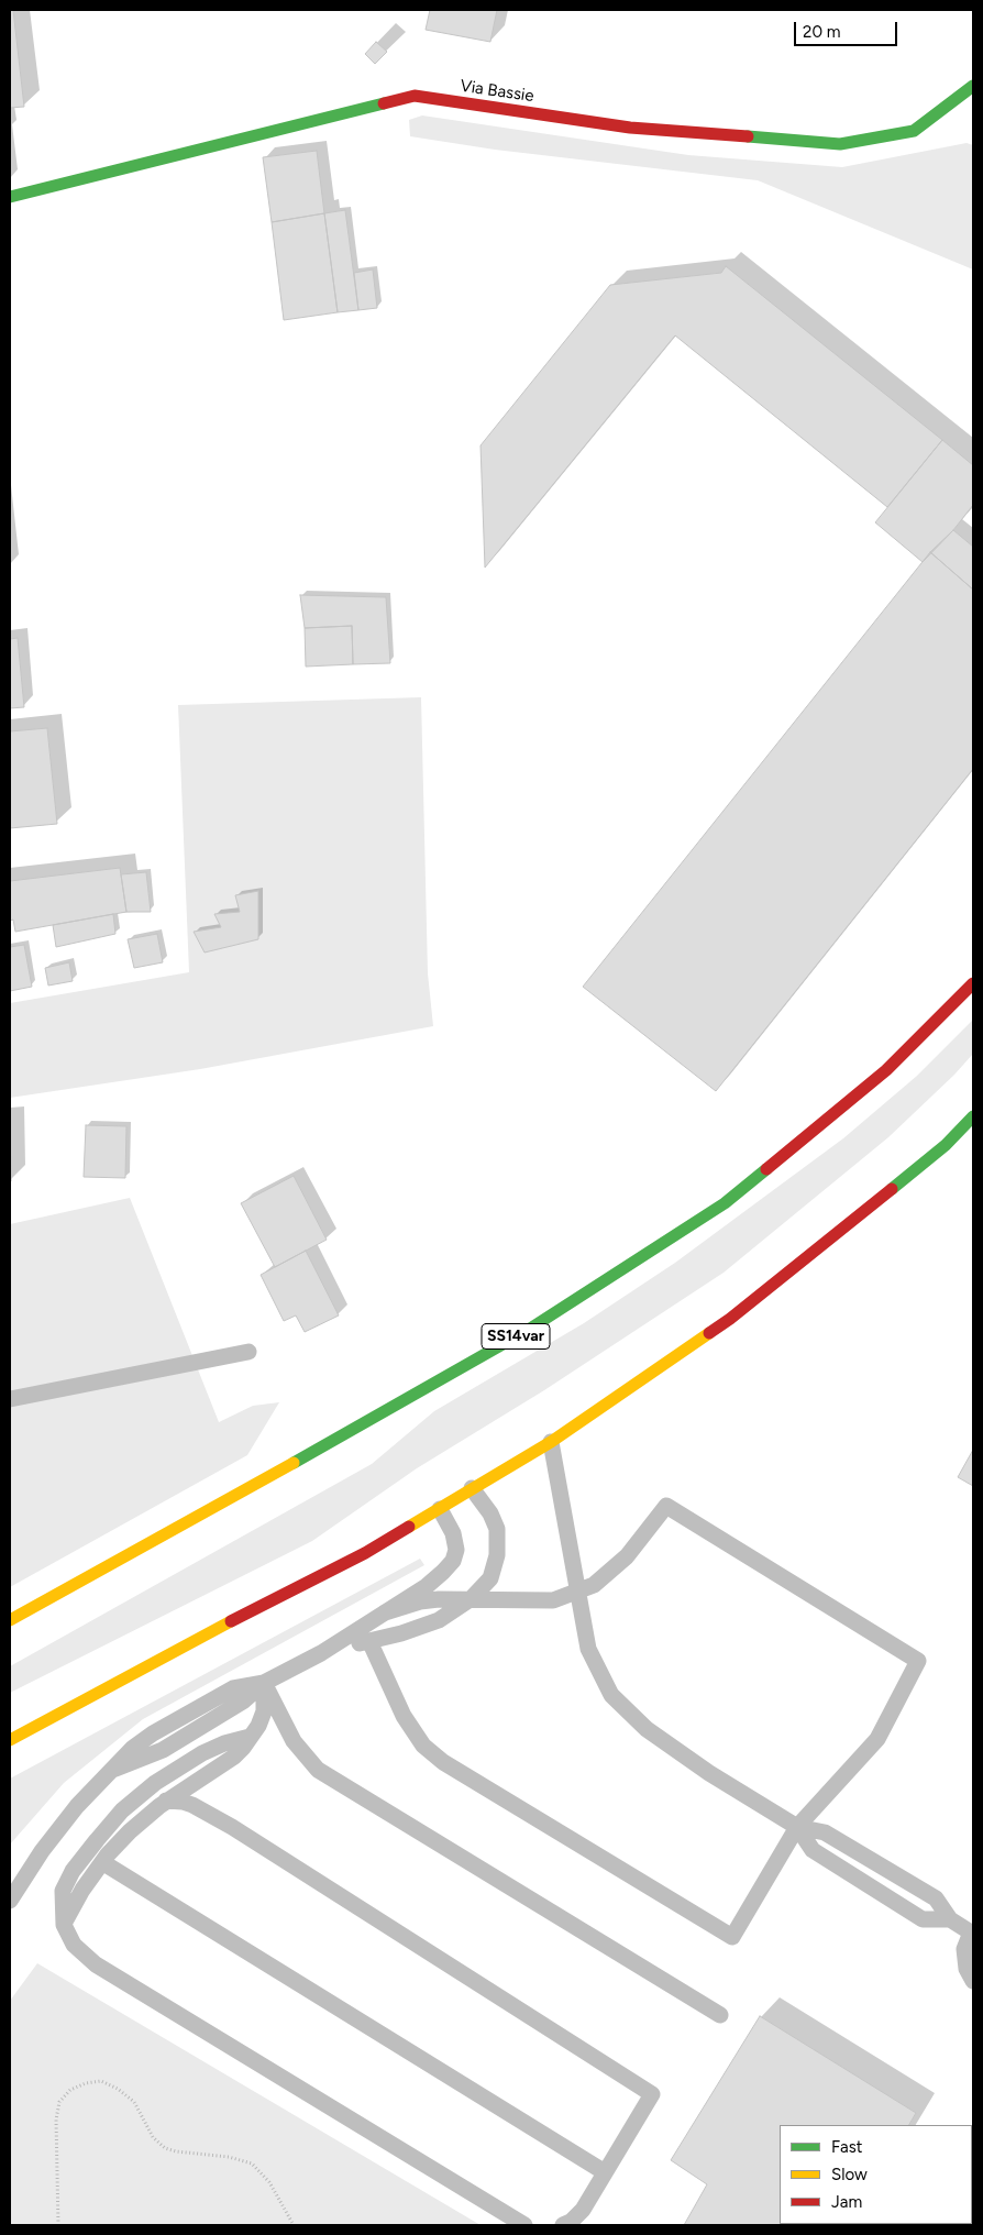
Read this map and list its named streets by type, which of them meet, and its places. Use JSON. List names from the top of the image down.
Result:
{
  "streets": {
    "main road": ["Via Bassie", "SS14var"]
  },
  "legend": ["Fast", "Slow", "Jam"],
  "scale_bar": "20 m"
}
